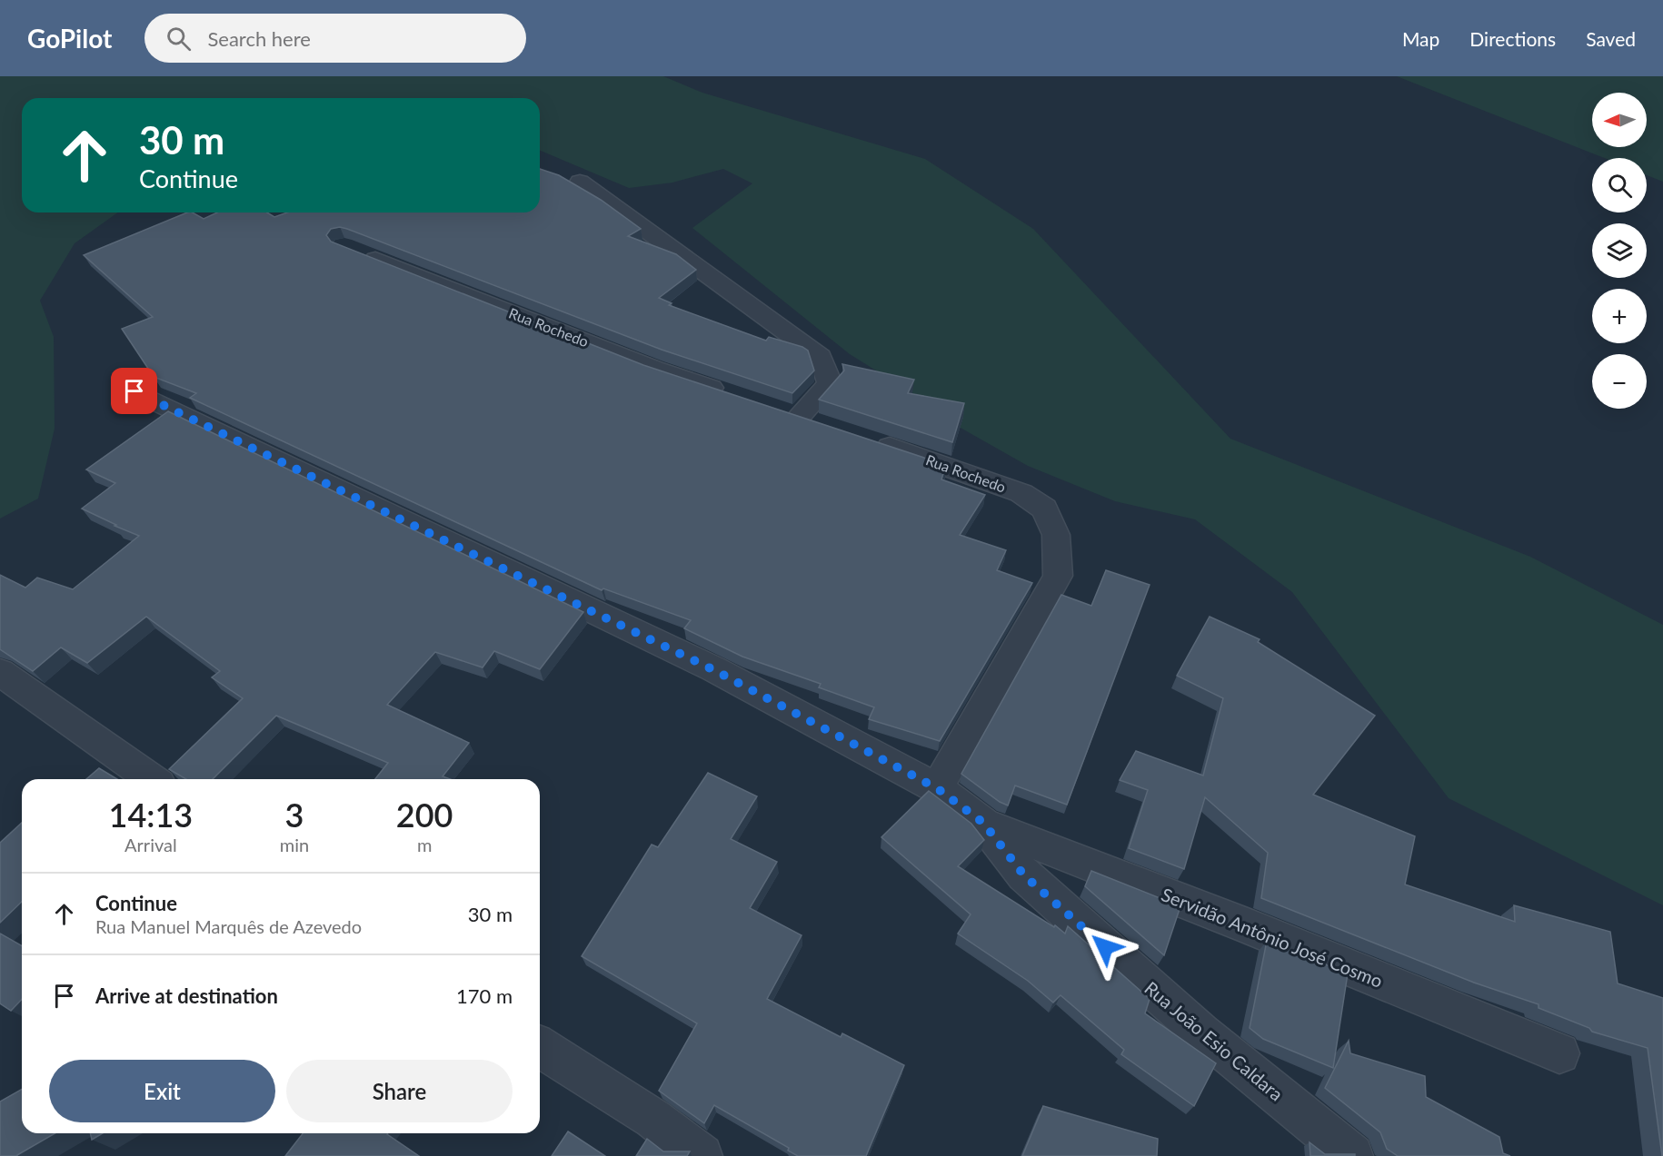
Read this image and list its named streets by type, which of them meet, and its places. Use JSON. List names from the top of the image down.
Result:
{
  "streets": {
    "street": ["Rua Rochedo", "Servidão Antônio José Cosmo", "Rua João Esio Caldara"]
  },
  "crossings": [
    ["Rua Rochedo", "Rua João Esio Caldara"],
    ["Servidão Antônio José Cosmo", "Rua João Esio Caldara"]
  ],
  "north": "left",
  "page": {
    "header": "GoPilot",
    "search": "Search here",
    "nav": ["Map", "Directions", "Saved"],
    "map_buttons": ["+", "−"],
    "turn": ["30 m", "Continue"],
    "eta": [
      "14:13",
      "Arrival",
      "3",
      "min",
      "200",
      "m"
    ],
    "list": [
      {
        "name": "Continue",
        "note": "Rua Manuel Marquês de Azevedo",
        "value": "30 m"
      },
      {
        "name": "Arrive at destination",
        "value": "170 m"
      }
    ],
    "buttons": ["Exit", "Share"]
  }
}
